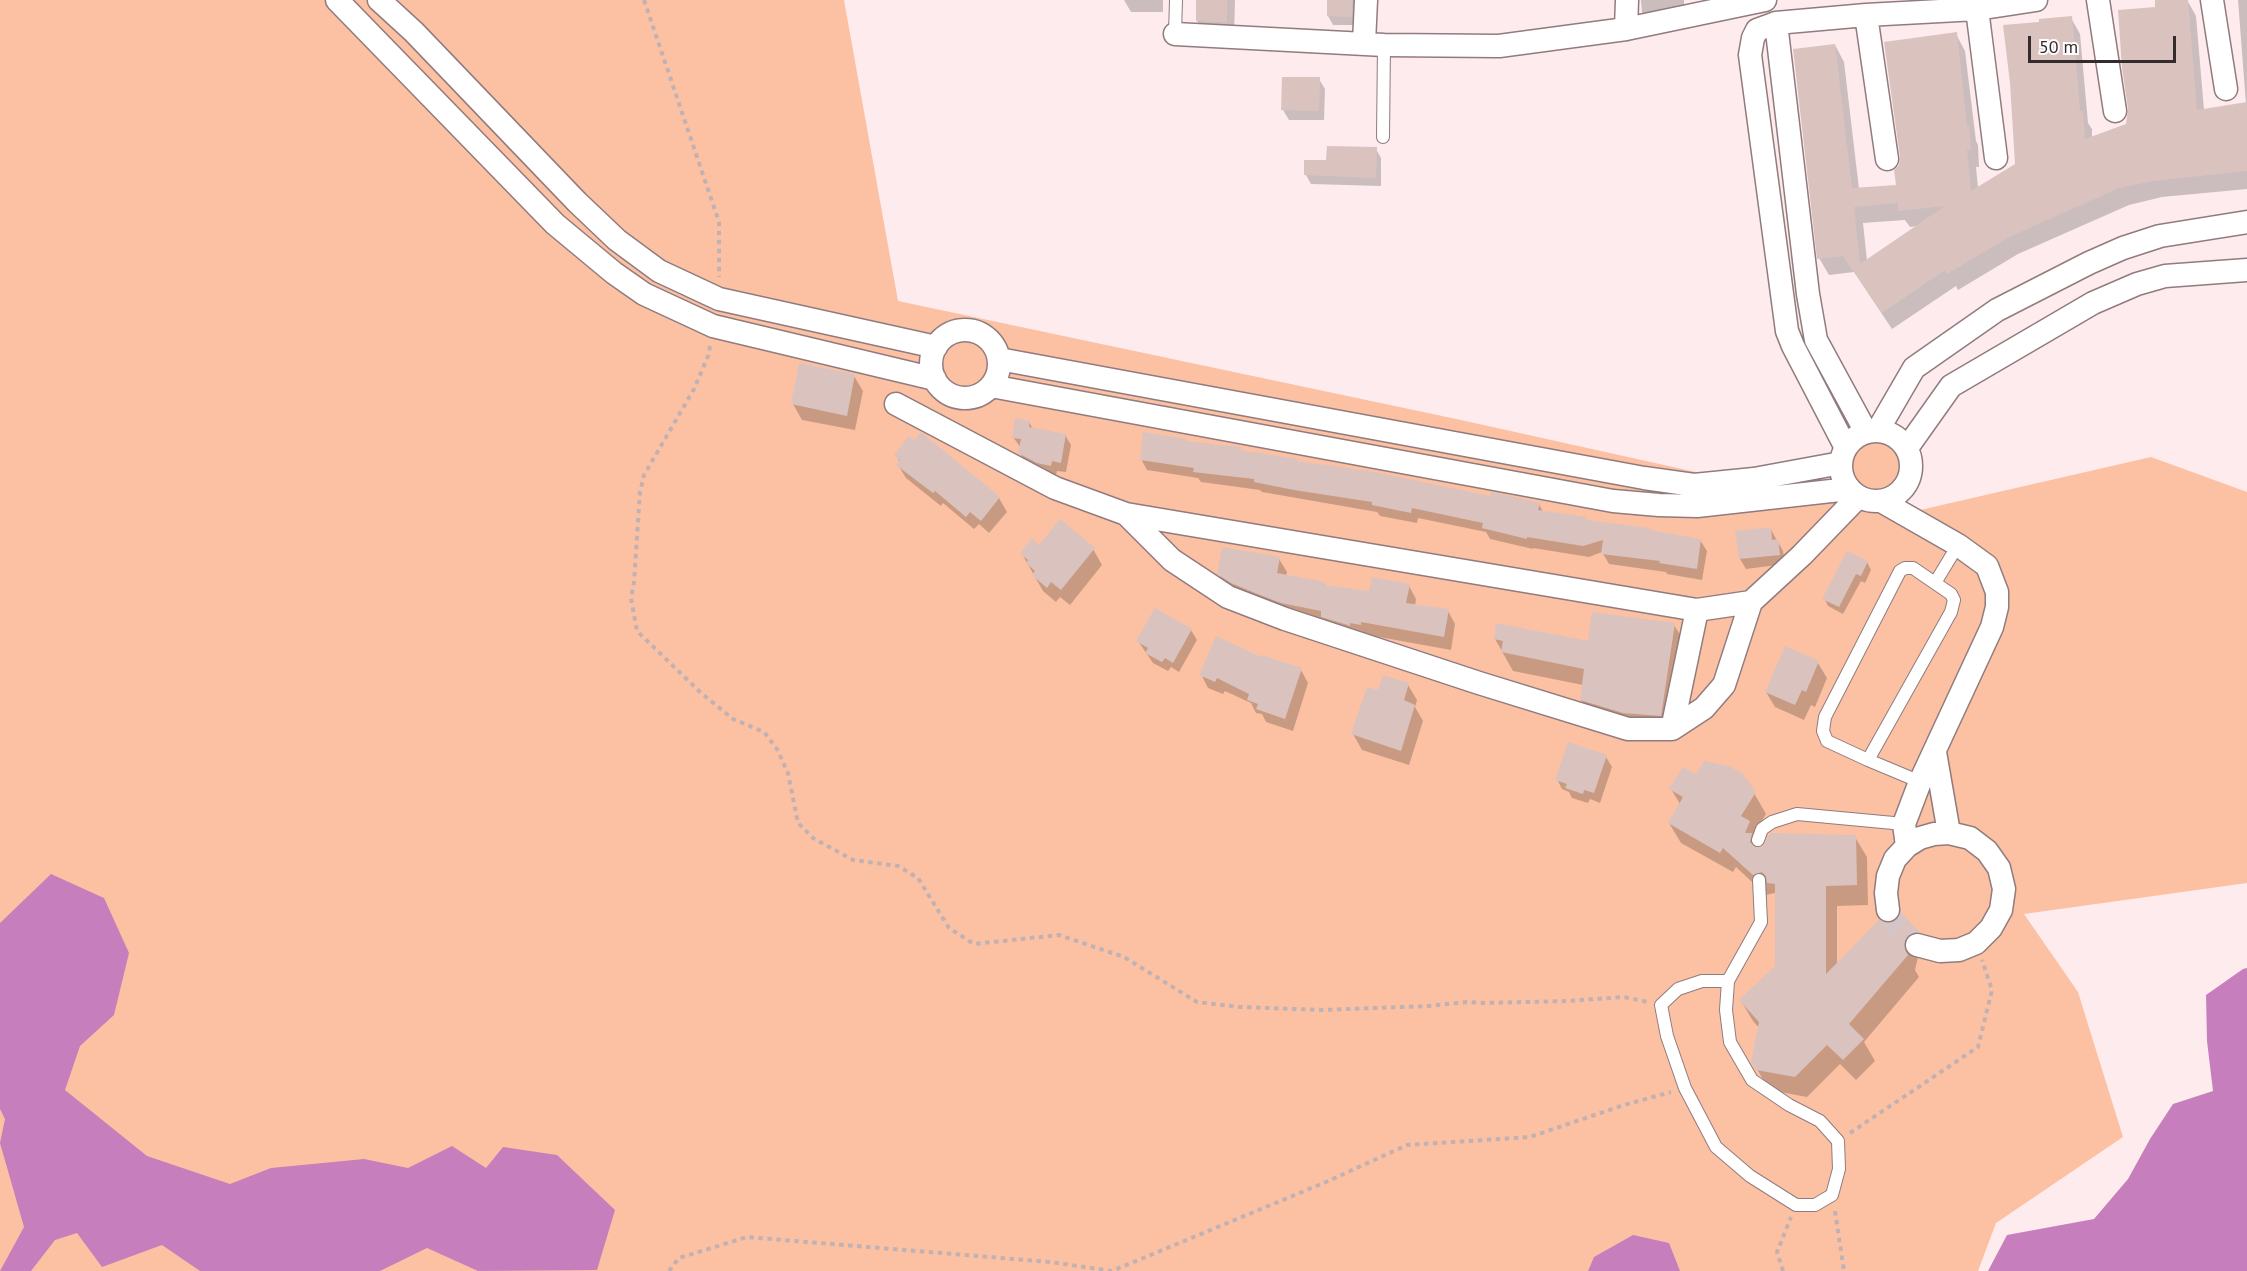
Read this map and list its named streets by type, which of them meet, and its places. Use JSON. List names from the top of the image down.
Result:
{
  "scale_bar": "50 m"
}
